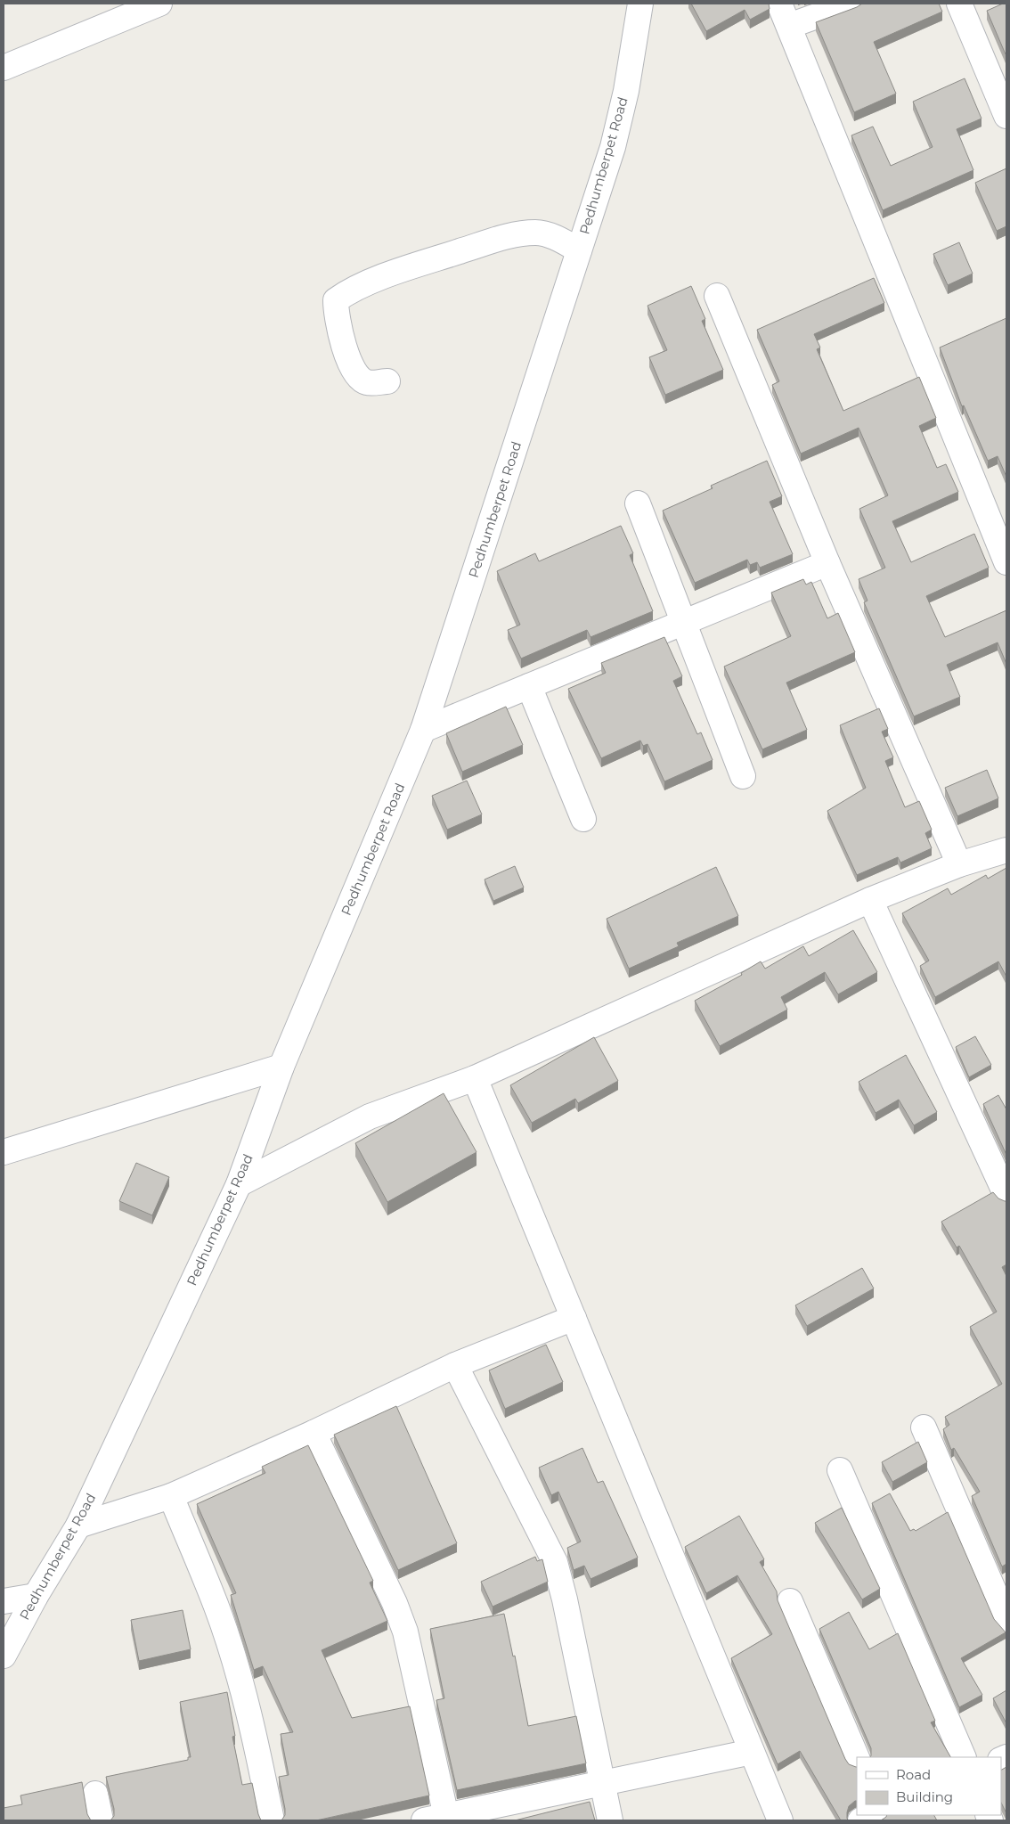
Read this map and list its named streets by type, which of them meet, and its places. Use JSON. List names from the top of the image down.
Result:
{
  "streets": {
    "street": ["Pedhumberpet Road"]
  },
  "legend": ["Road", "Building"]
}
